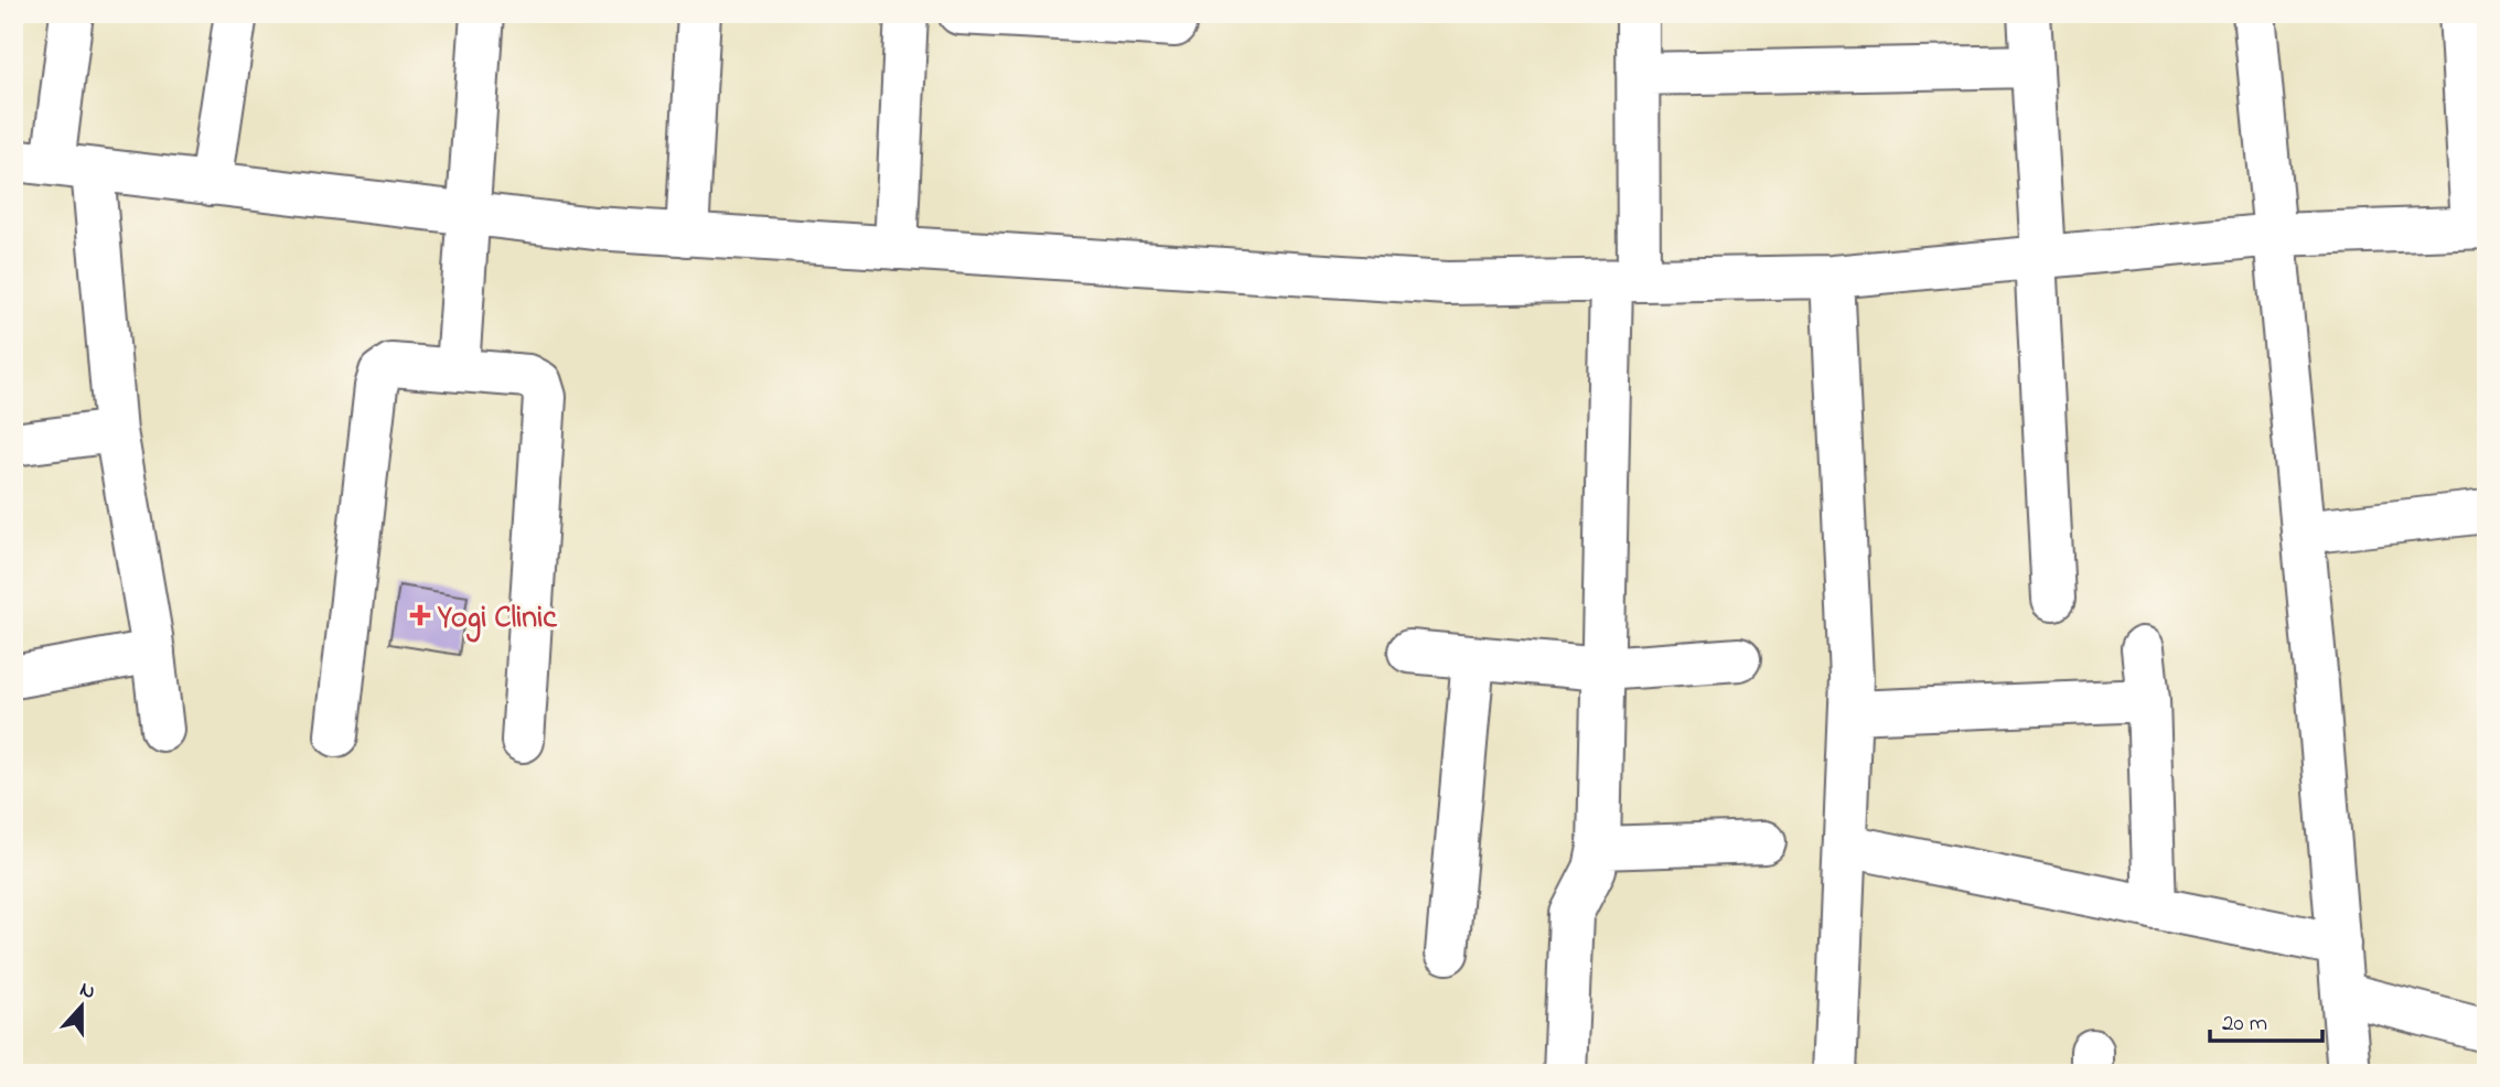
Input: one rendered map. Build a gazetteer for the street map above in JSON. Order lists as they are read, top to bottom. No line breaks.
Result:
{"places":{"health":["Yogi Clinic"]},"scale_bar":"20 m","north":"top"}
